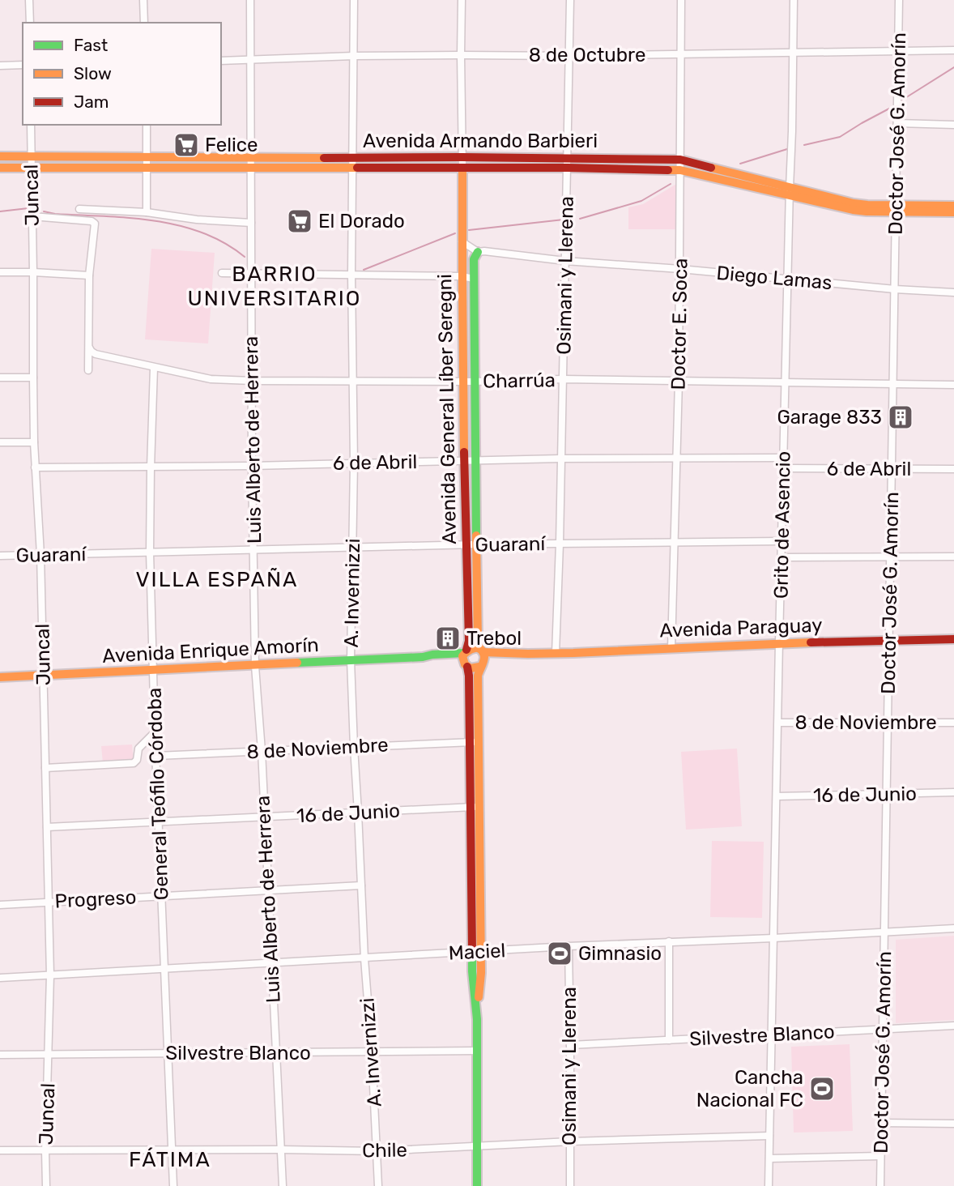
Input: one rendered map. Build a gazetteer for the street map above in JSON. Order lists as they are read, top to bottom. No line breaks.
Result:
{"streets":{"street":["8 de Octubre","Doctor José G. Amorín","Avenida Armando Barbieri","Juncal","Osimani y Llerena","Diego Lamas","Doctor E. Soca","Charrúa","Avenida General Líber Seregni","Luis Alberto de Herrera","6 de Abril","Grito de Asencio","Guaraní","A. Invernizzi","Avenida Paraguay","Avenida Enrique Amorín","8 de Noviembre","General Teófilo Córdoba","16 de Junio","Progreso","Maciel","Silvestre Blanco","Chile"]},"crossings":[["8 de Octubre","Doctor José G. Amorín"],["8 de Octubre","Osimani y Llerena"],["8 de Octubre","Doctor E. Soca"],["8 de Octubre","Luis Alberto de Herrera"],["8 de Octubre","Grito de Asencio"],["8 de Octubre","A. Invernizzi"],["Doctor José G. Amorín","Avenida Armando Barbieri"],["Doctor José G. Amorín","Diego Lamas"],["Doctor José G. Amorín","Charrúa"],["Doctor José G. Amorín","6 de Abril"],["Doctor José G. Amorín","Avenida Paraguay"],["Doctor José G. Amorín","8 de Noviembre"],["Doctor José G. Amorín","16 de Junio"],["Doctor José G. Amorín","Maciel"],["Doctor José G. Amorín","Silvestre Blanco"],["Avenida Armando Barbieri","Juncal"],["Avenida Armando Barbieri","Osimani y Llerena"],["Avenida Armando Barbieri","Doctor E. Soca"],["Avenida Armando Barbieri","Avenida General Líber Seregni"],["Avenida Armando Barbieri","Luis Alberto de Herrera"],["Avenida Armando Barbieri","Grito de Asencio"],["Avenida Armando Barbieri","A. Invernizzi"],["Juncal","6 de Abril"],["Juncal","Guaraní"],["Juncal","Avenida Enrique Amorín"],["Juncal","16 de Junio"],["Juncal","Progreso"],["Juncal","Maciel"],["Juncal","Silvestre Blanco"],["Juncal","Chile"],["Osimani y Llerena","Diego Lamas"],["Osimani y Llerena","Charrúa"],["Osimani y Llerena","6 de Abril"],["Osimani y Llerena","Guaraní"],["Osimani y Llerena","Avenida Paraguay"],["Osimani y Llerena","Maciel"],["Osimani y Llerena","Silvestre Blanco"],["Osimani y Llerena","Chile"],["Diego Lamas","Doctor E. Soca"],["Diego Lamas","Avenida General Líber Seregni"],["Diego Lamas","Grito de Asencio"],["Doctor E. Soca","Charrúa"],["Doctor E. Soca","6 de Abril"],["Doctor E. Soca","Guaraní"],["Doctor E. Soca","Avenida Paraguay"],["Charrúa","Avenida General Líber Seregni"],["Charrúa","Luis Alberto de Herrera"],["Charrúa","Grito de Asencio"],["Charrúa","A. Invernizzi"],["Charrúa","General Teófilo Córdoba"],["Avenida General Líber Seregni","6 de Abril"],["Avenida General Líber Seregni","Guaraní"],["Avenida General Líber Seregni","Avenida Paraguay"],["Avenida General Líber Seregni","Avenida Enrique Amorín"],["Luis Alberto de Herrera","6 de Abril"],["Luis Alberto de Herrera","Guaraní"],["Luis Alberto de Herrera","Avenida Enrique Amorín"],["Luis Alberto de Herrera","8 de Noviembre"],["Luis Alberto de Herrera","16 de Junio"],["Luis Alberto de Herrera","Progreso"],["Luis Alberto de Herrera","Maciel"],["Luis Alberto de Herrera","Silvestre Blanco"],["Luis Alberto de Herrera","Chile"],["6 de Abril","Grito de Asencio"],["6 de Abril","A. Invernizzi"],["6 de Abril","General Teófilo Córdoba"],["Grito de Asencio","Guaraní"],["Grito de Asencio","Avenida Paraguay"],["Grito de Asencio","8 de Noviembre"],["Grito de Asencio","16 de Junio"],["Grito de Asencio","Maciel"],["Grito de Asencio","Silvestre Blanco"],["Grito de Asencio","Chile"],["Guaraní","A. Invernizzi"],["Guaraní","General Teófilo Córdoba"],["A. Invernizzi","Avenida Enrique Amorín"],["A. Invernizzi","8 de Noviembre"],["A. Invernizzi","16 de Junio"],["A. Invernizzi","Progreso"],["A. Invernizzi","Maciel"],["A. Invernizzi","Silvestre Blanco"],["A. Invernizzi","Chile"],["Avenida Paraguay","Avenida Enrique Amorín"],["Avenida Enrique Amorín","General Teófilo Córdoba"],["8 de Noviembre","General Teófilo Córdoba"],["General Teófilo Córdoba","16 de Junio"],["General Teófilo Córdoba","Progreso"],["General Teófilo Córdoba","Maciel"],["General Teófilo Córdoba","Silvestre Blanco"],["General Teófilo Córdoba","Chile"]],"districts":["BARRIO UNIVERSITARIO","VILLA ESPAÑA","FÁTIMA"],"places":{"supermarket":["Felice","El Dorado"],"building":["Garage 833","Trebol"],"sports":["Gimnasio","Cancha Nacional FC"]},"legend":["Fast","Slow","Jam"]}
